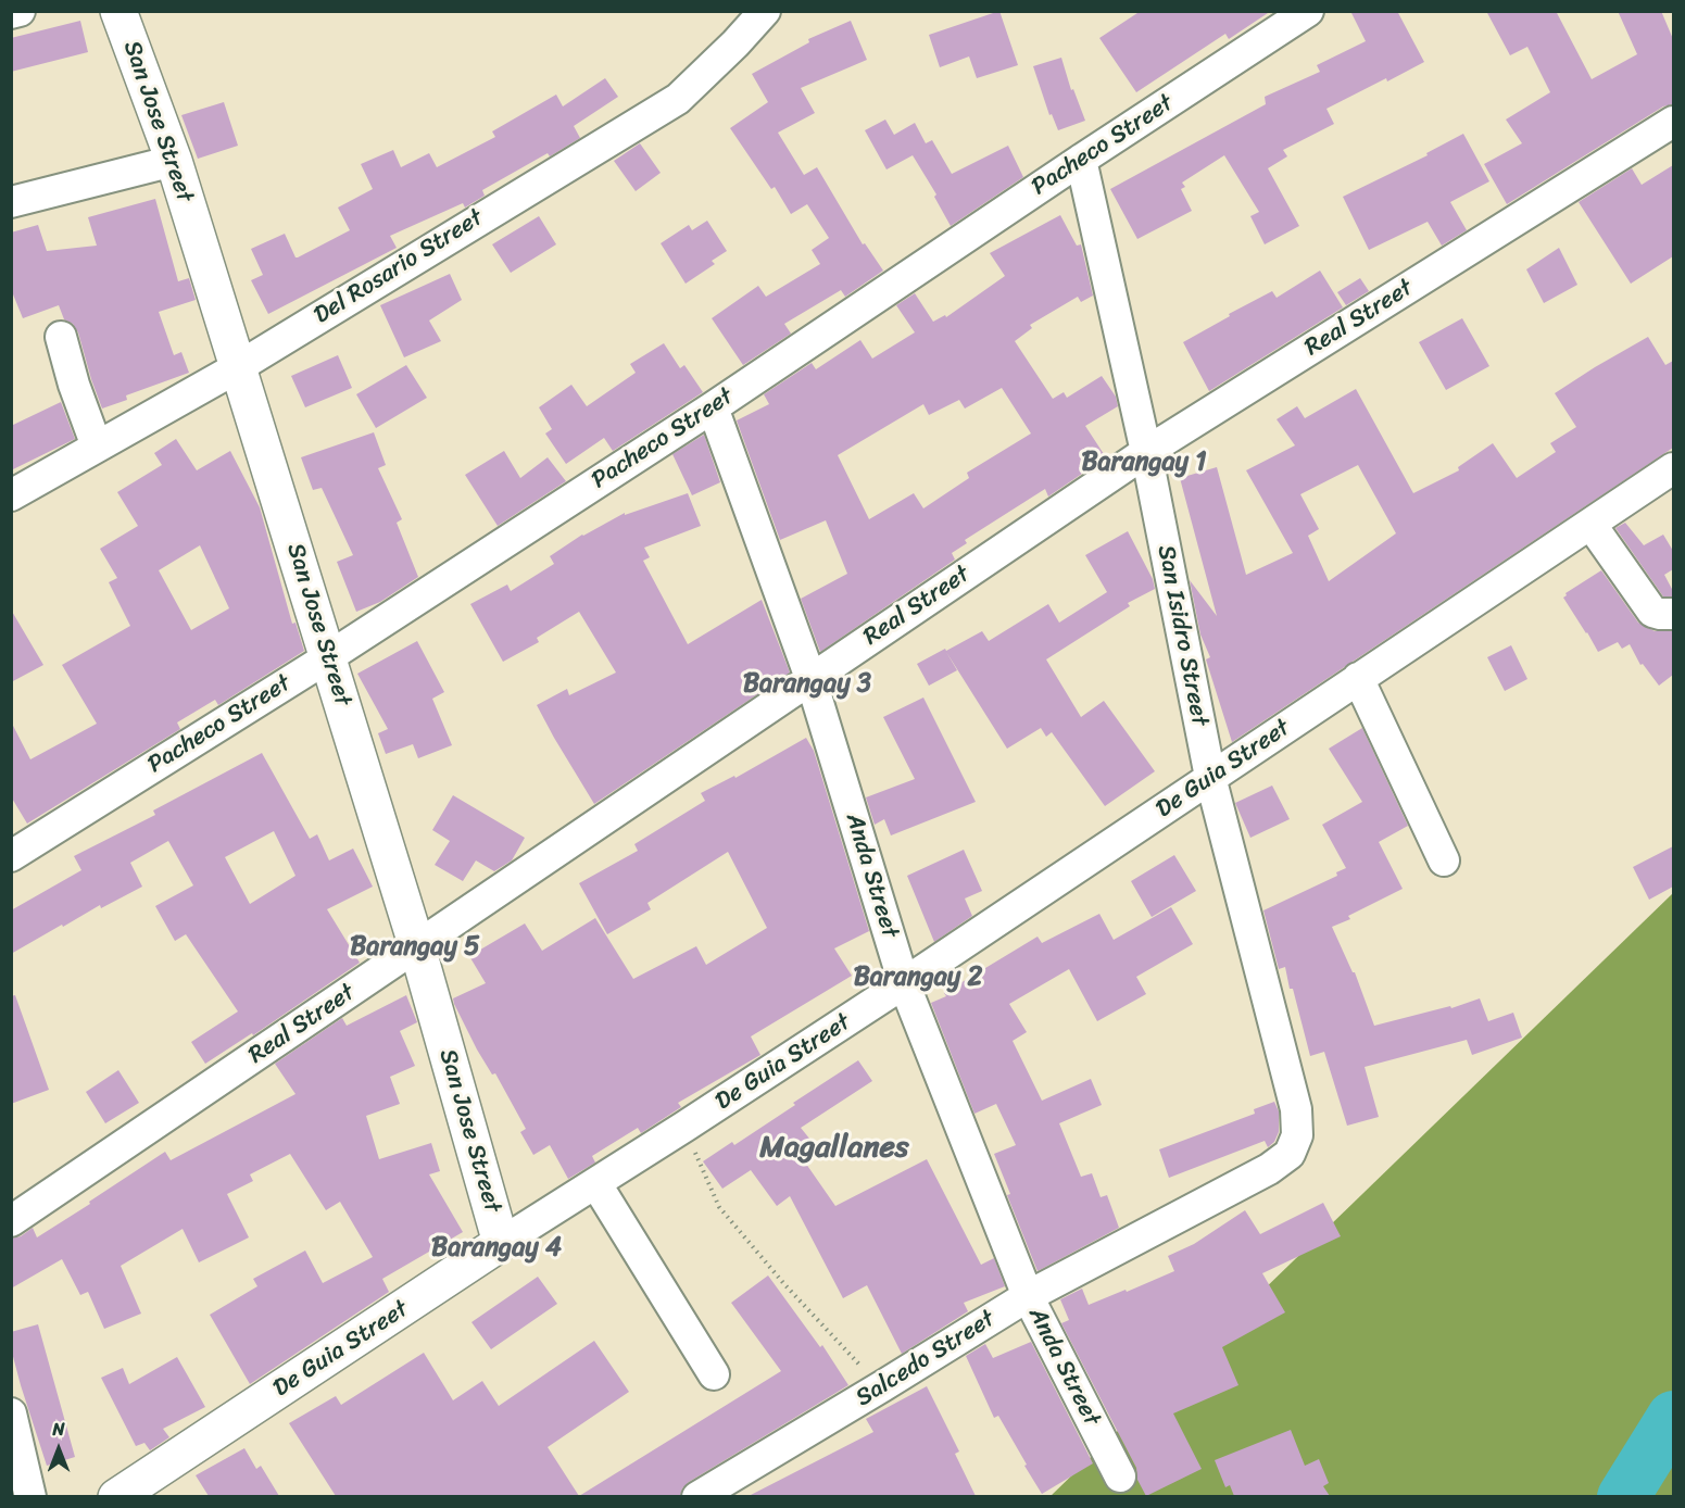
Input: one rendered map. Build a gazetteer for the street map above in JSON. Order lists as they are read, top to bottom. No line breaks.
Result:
{"streets":{"main road":["San Jose Street","De Guia Street"],"street":["Pacheco Street","Del Rosario Street","Real Street","San Isidro Street","Anda Street","Salcedo Street"]},"crossings":[["San Jose Street","Pacheco Street"],["San Jose Street","Del Rosario Street"],["San Jose Street","Real Street"],["San Jose Street","De Guia Street"],["Pacheco Street","San Isidro Street"],["Pacheco Street","Anda Street"],["Real Street","San Isidro Street"],["Real Street","Anda Street"],["San Isidro Street","De Guia Street"],["San Isidro Street","Salcedo Street"],["De Guia Street","Anda Street"],["Anda Street","Salcedo Street"]],"districts":["Barangay 1","Barangay 3","Barangay 5","Barangay 2","Magallanes","Barangay 4"],"north":"top"}
